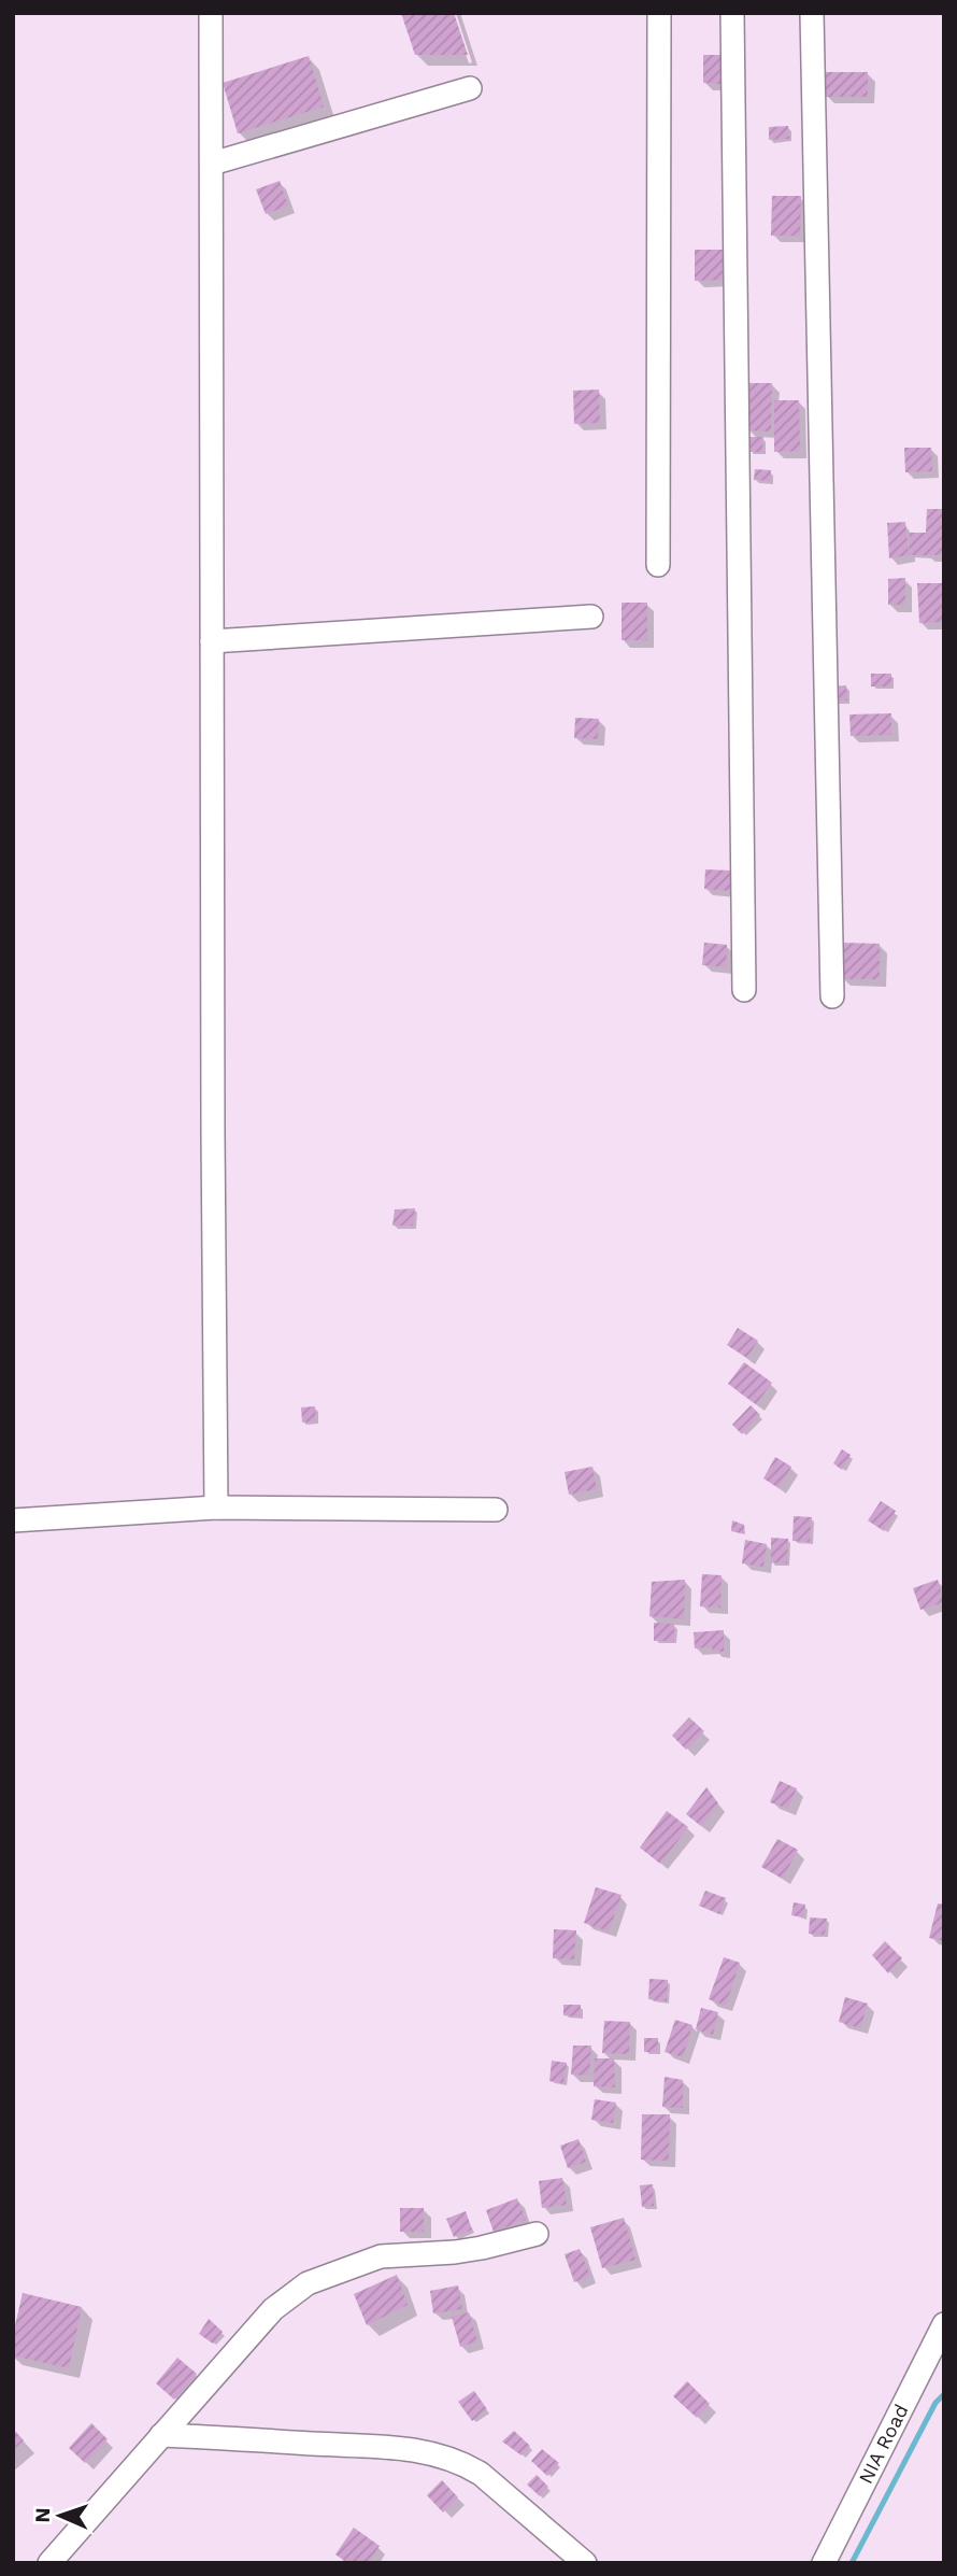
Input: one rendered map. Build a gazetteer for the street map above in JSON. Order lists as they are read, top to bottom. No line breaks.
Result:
{"streets":{"street":["NIA Road"]},"north":"left"}
